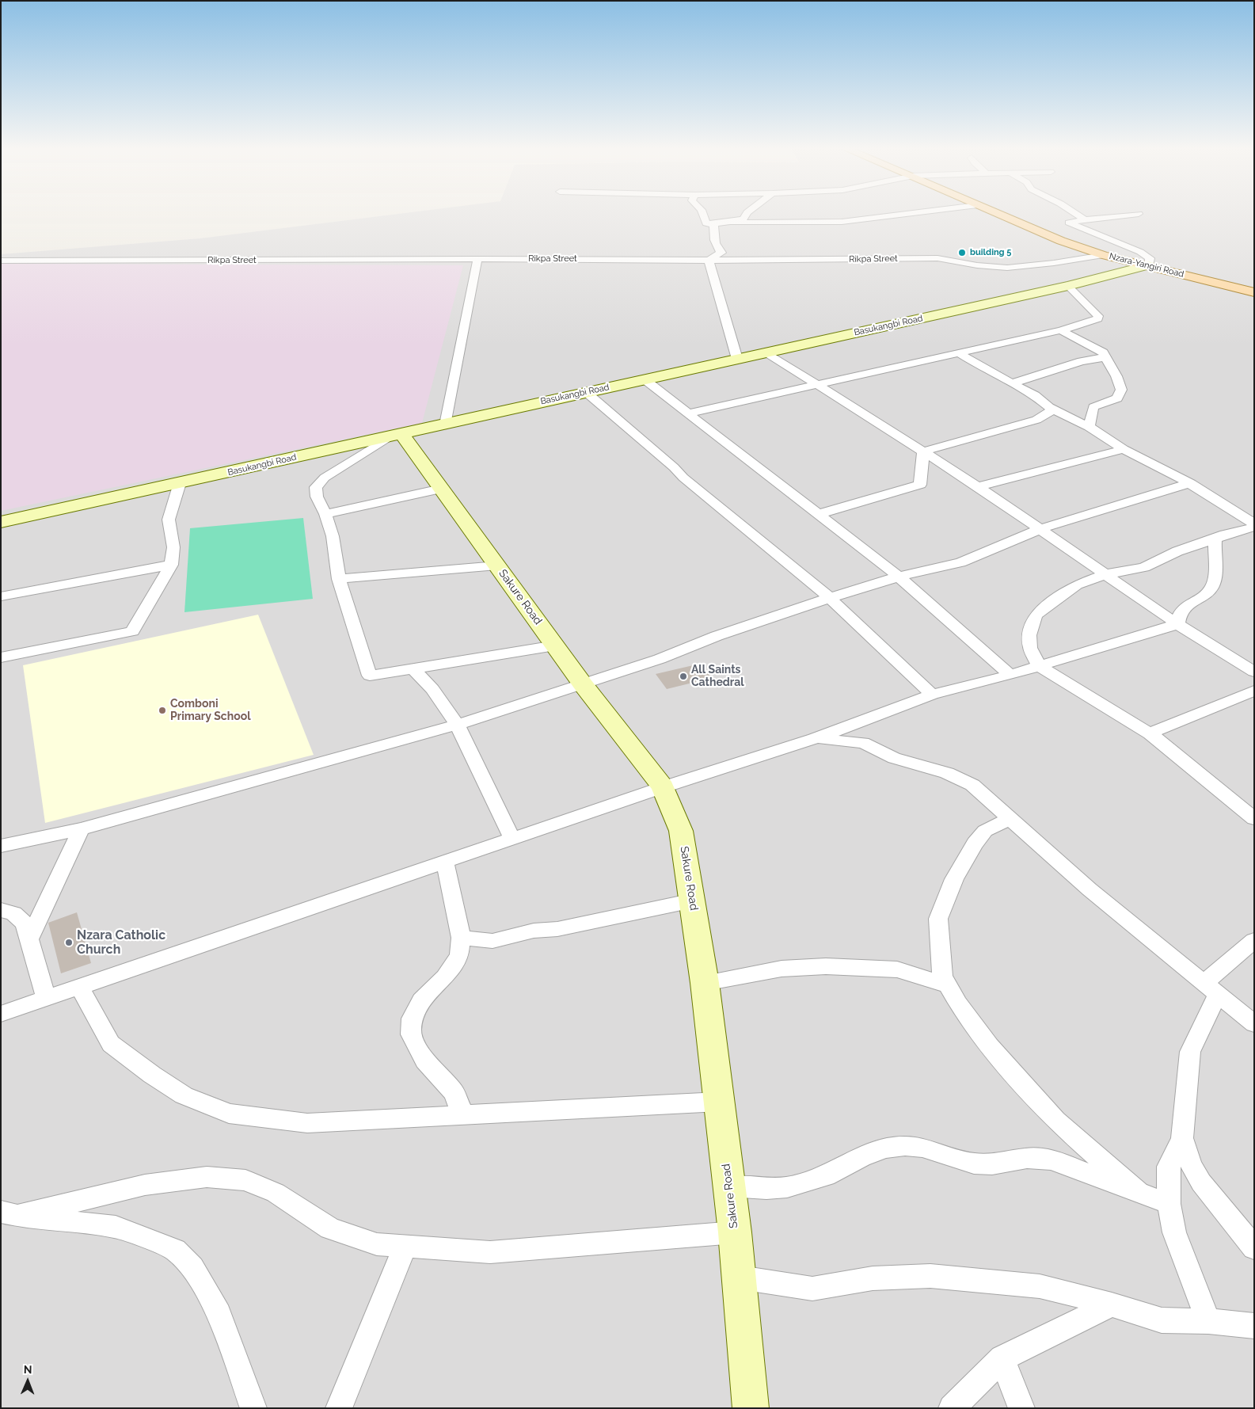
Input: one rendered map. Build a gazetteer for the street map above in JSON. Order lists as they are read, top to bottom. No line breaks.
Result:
{"streets":{"main road":["Nzara-Yangiri Road"],"street":["Rikpa Street","Basukangbi Road","Sakure Road"]},"crossings":[["Rikpa Street","Nzara-Yangiri Road"],["Nzara-Yangiri Road","Basukangbi Road"],["Basukangbi Road","Sakure Road"]],"places":["building 5","All Saints Cathedral","Comboni Primary School","Nzara Catholic Church"],"north":"top"}
